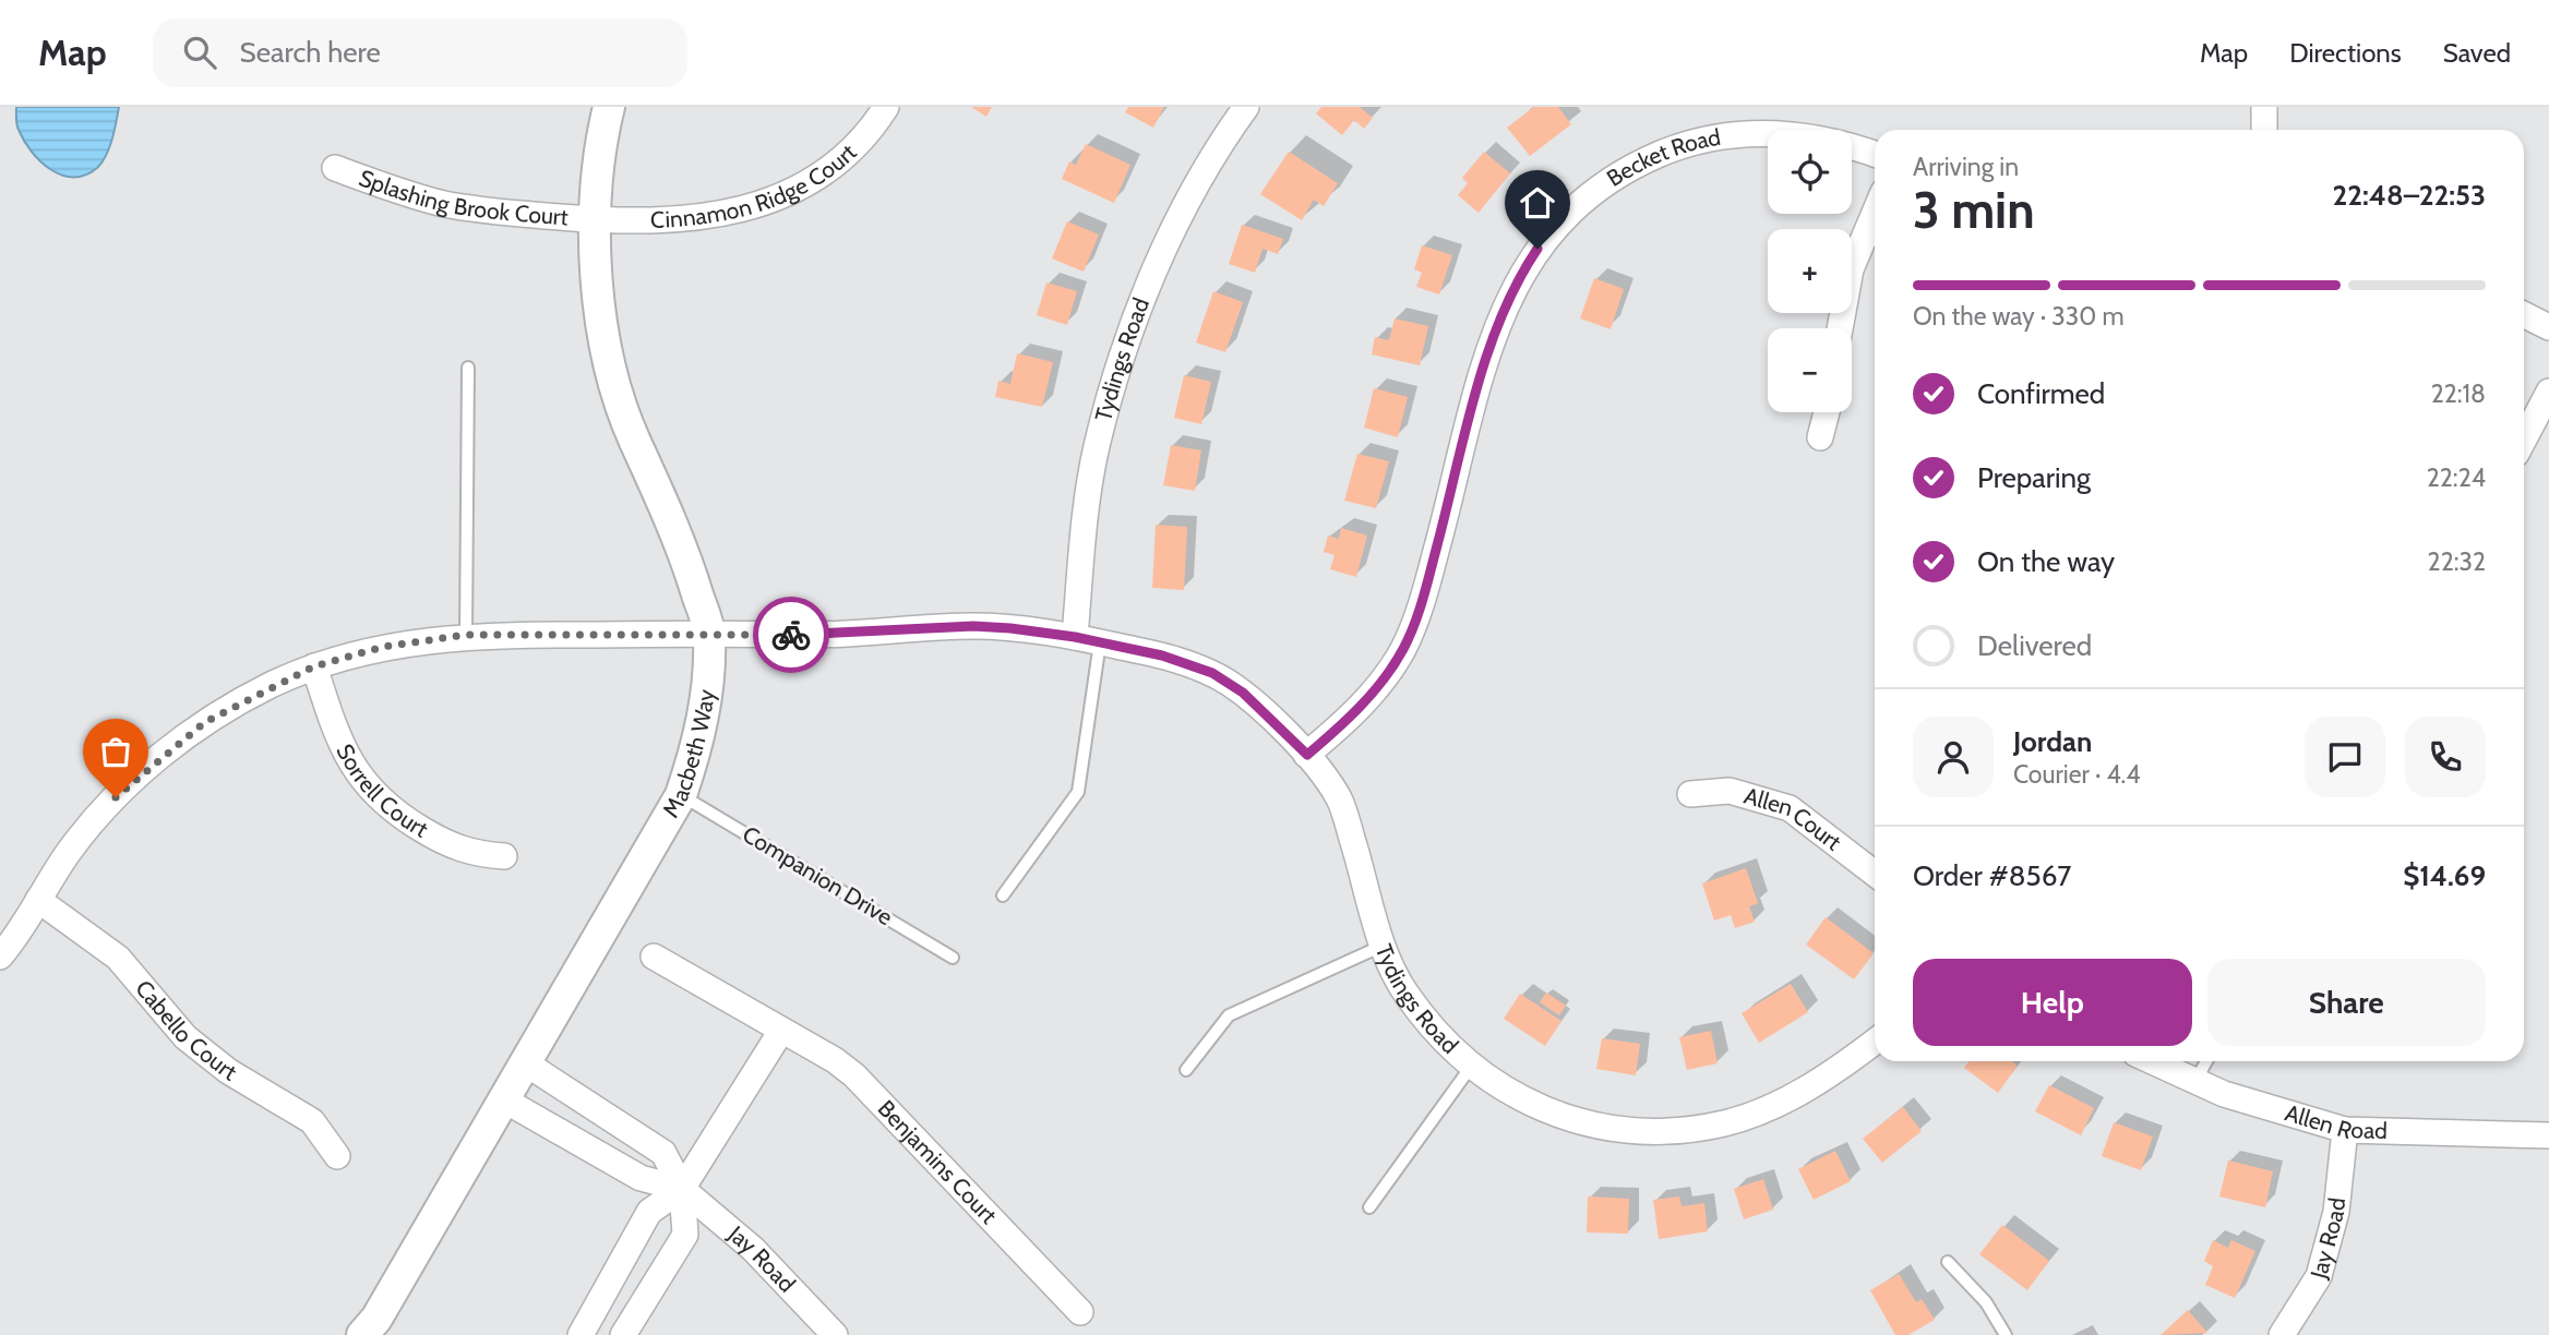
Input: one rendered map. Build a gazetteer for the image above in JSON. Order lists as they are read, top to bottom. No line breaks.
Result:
{"streets":{"street":["Becket Road","Cinnamon Ridge Court","Splashing Brook Court","Tydings Road","Macbeth Way","Sorrell Court","Allen Court","Cabello Court","Allen Road","Benjamins Court","Jay Road"],"lane":["Companion Drive"]},"crossings":[["Becket Road","Tydings Road"],["Cinnamon Ridge Court","Splashing Brook Court"],["Cinnamon Ridge Court","Macbeth Way"],["Splashing Brook Court","Macbeth Way"],["Tydings Road","Macbeth Way"],["Tydings Road","Sorrell Court"],["Tydings Road","Cabello Court"],["Macbeth Way","Companion Drive"],["Macbeth Way","Jay Road"],["Allen Road","Jay Road"]],"page":{"header":"Map","search":"Search here","nav":["Map","Directions","Saved"],"map_buttons":["+","−"],"heading":["3 min","Arriving in","22:48–22:53"],"panel":["Jordan","Courier · 4.4","Order #8567","$14.69"],"bar":"On the way · 330 m","list":[["Confirmed","22:18"],["Preparing","22:24"],["On the way","22:32"],"Delivered"],"buttons":["Help","Share"]}}
